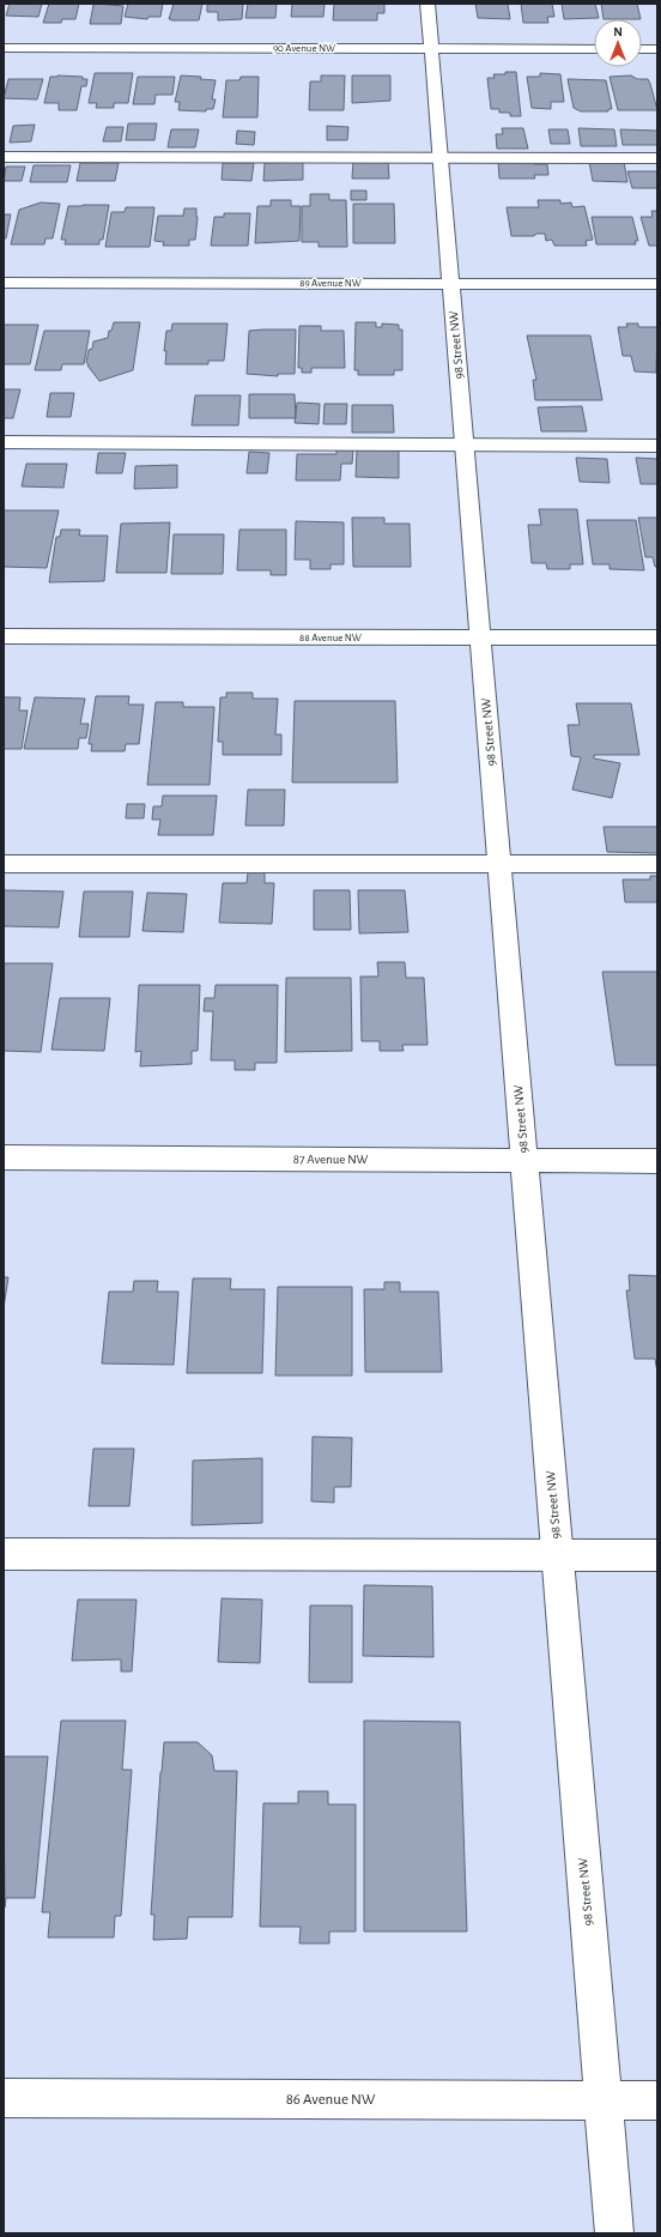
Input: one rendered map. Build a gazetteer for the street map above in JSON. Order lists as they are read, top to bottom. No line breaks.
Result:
{"streets":{"street":["90 Avenue NW","89 Avenue NW","98 Street NW","88 Avenue NW","87 Avenue NW","86 Avenue NW"]},"crossings":[["90 Avenue NW","98 Street NW"],["89 Avenue NW","98 Street NW"],["98 Street NW","88 Avenue NW"],["98 Street NW","87 Avenue NW"],["98 Street NW","86 Avenue NW"]],"north":"top"}
